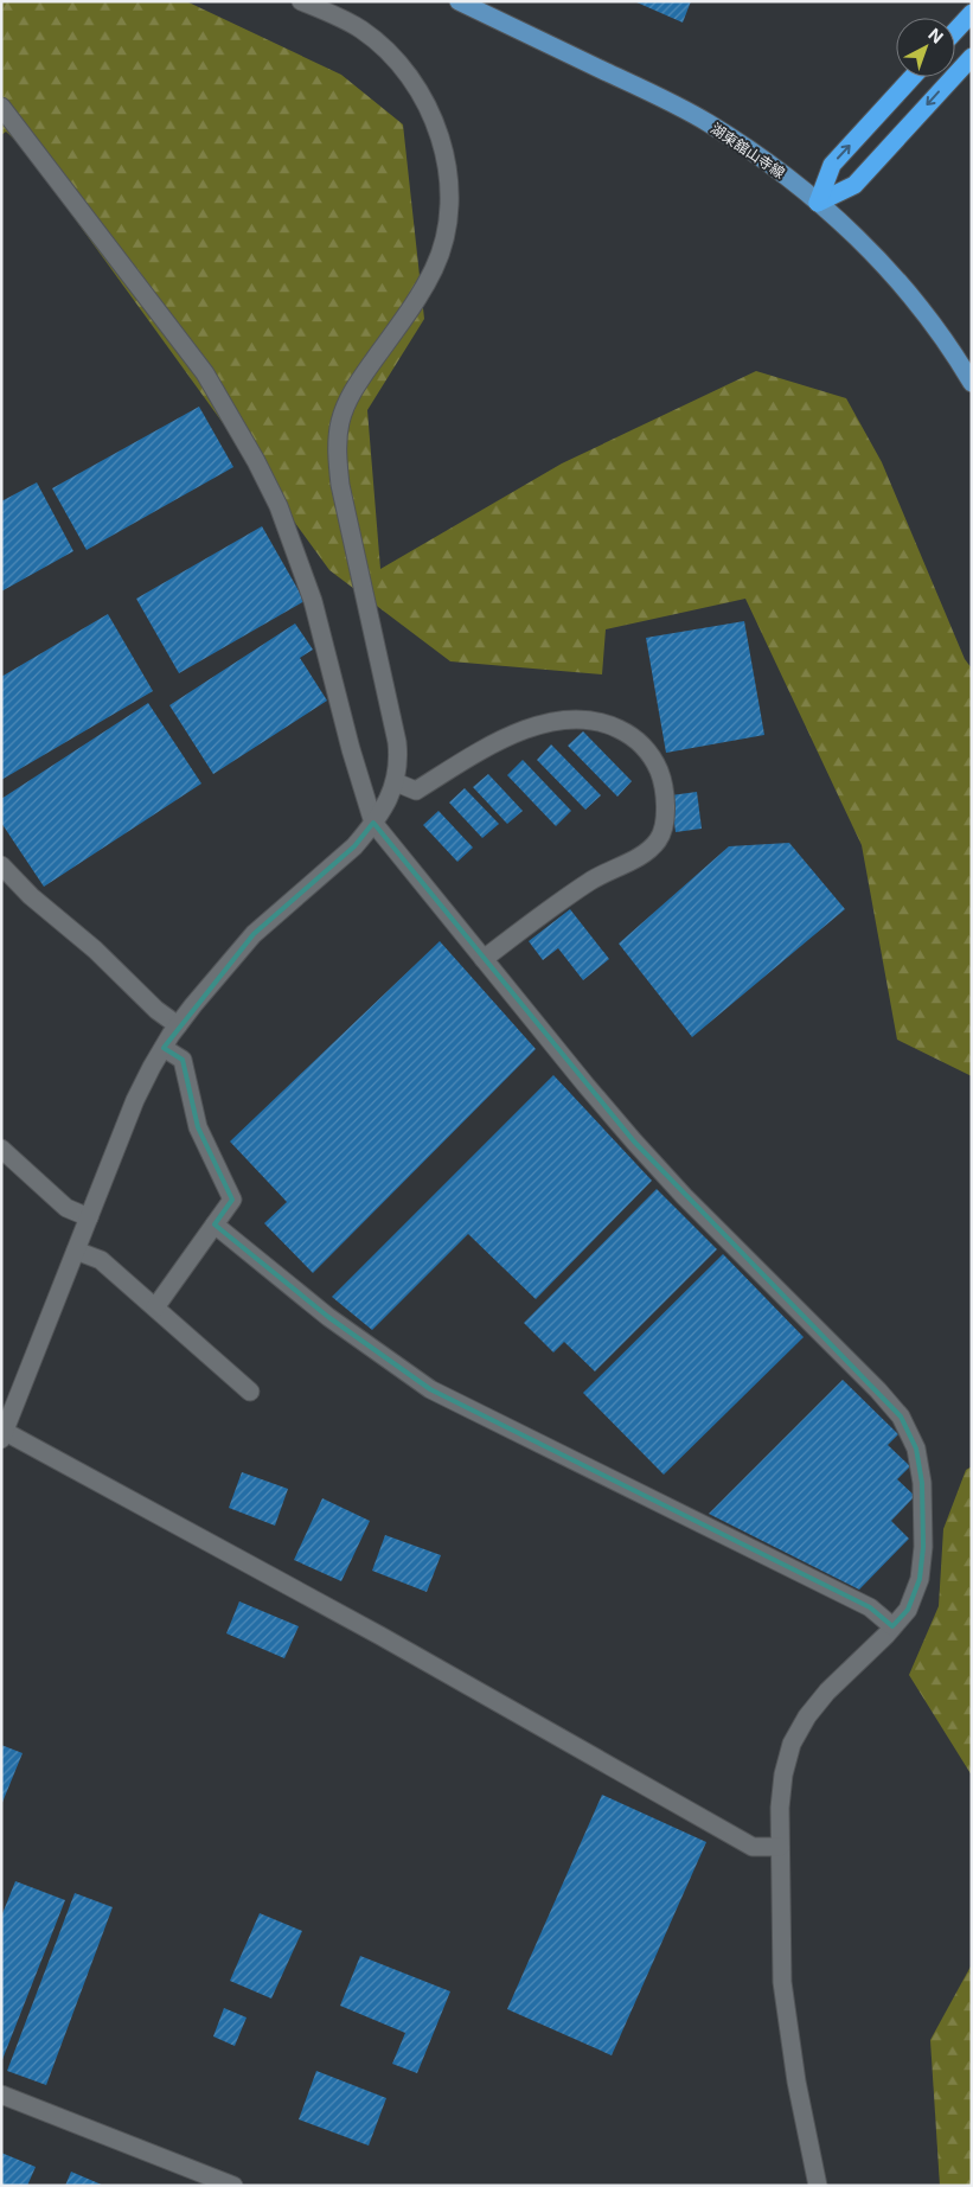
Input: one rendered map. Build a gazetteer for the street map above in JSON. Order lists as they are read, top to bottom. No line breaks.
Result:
{"streets":{"main road":["湖東舘山寺線"]},"north":"top right"}
